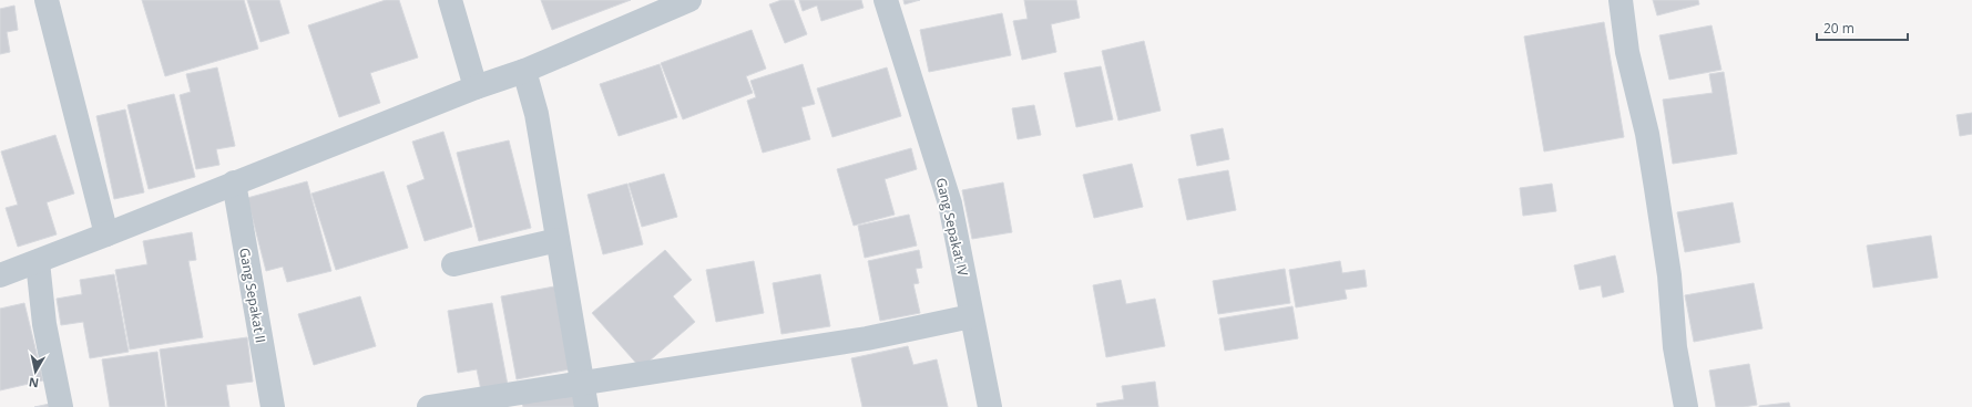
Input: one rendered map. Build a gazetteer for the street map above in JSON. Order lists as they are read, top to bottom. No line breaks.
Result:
{"streets":{"street":["Gang Sepakat IV","Gang Sepakat II"]},"scale_bar":"20 m","north":"bottom"}
